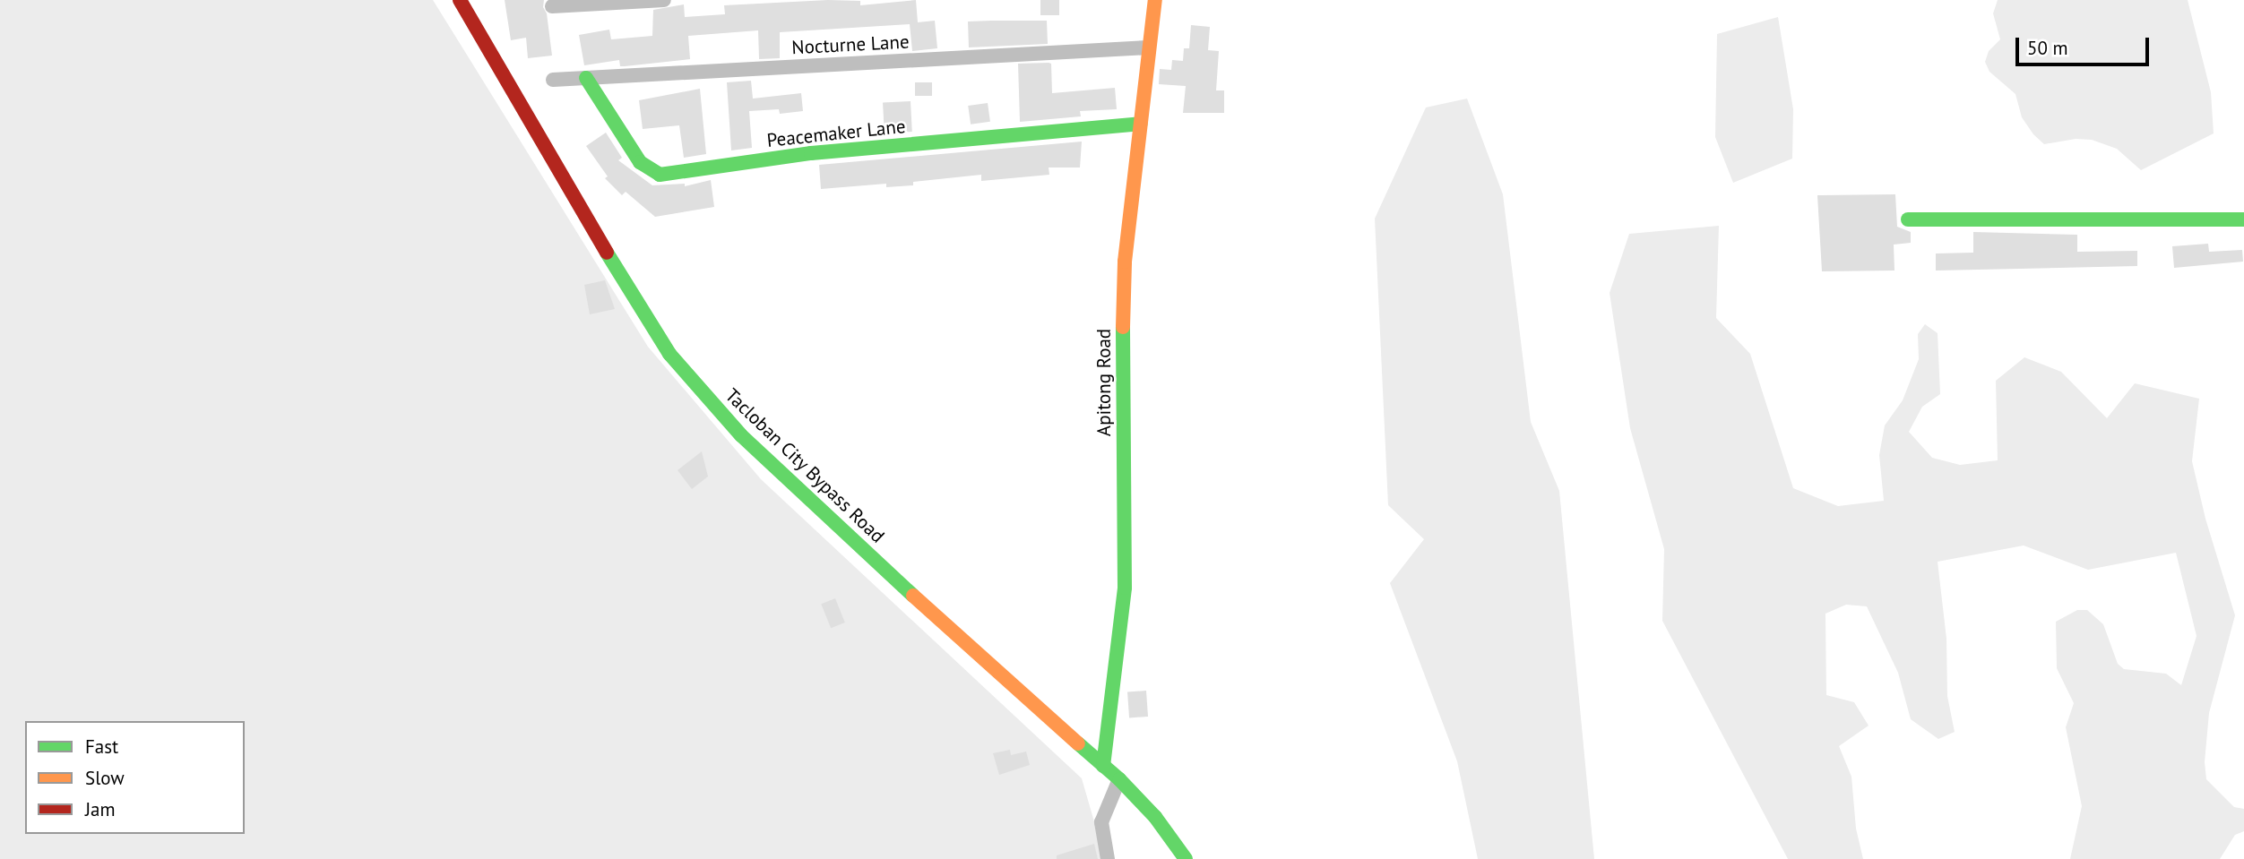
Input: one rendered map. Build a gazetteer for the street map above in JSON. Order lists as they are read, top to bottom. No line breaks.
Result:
{"streets":{"main road":["Peacemaker Lane","Apitong Road","Tacloban City Bypass Road"],"street":["Nocturne Lane"]},"crossings":[["Nocturne Lane","Peacemaker Lane"],["Nocturne Lane","Apitong Road"],["Peacemaker Lane","Apitong Road"],["Apitong Road","Tacloban City Bypass Road"]],"legend":["Fast","Slow","Jam"],"scale_bar":"50 m"}
